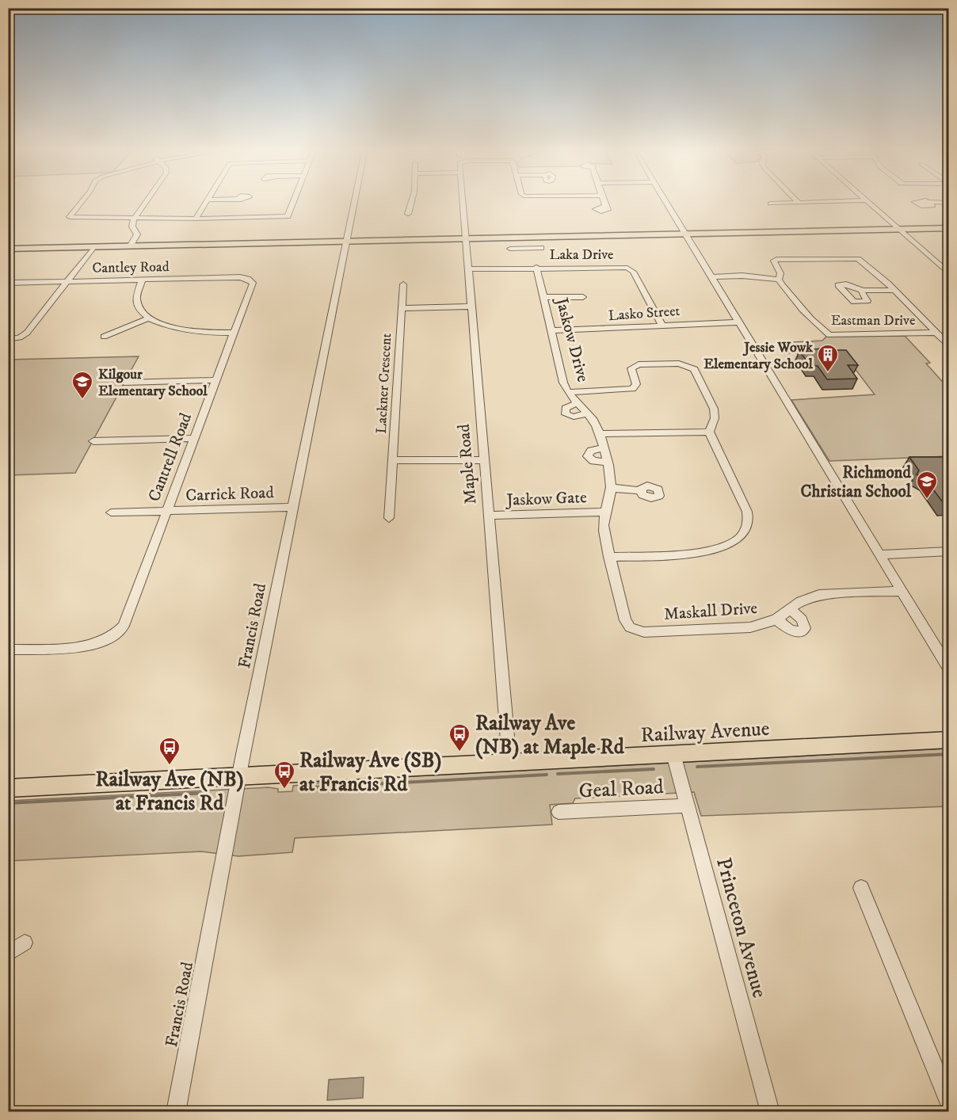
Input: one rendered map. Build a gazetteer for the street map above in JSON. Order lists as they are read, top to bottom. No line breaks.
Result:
{"streets":{"main road":["Railway Avenue"],"street":["Laka Drive","Cantley Road","Lasko Street","Eastman Drive","Jaskow Drive","Lackner Crescent","Cantrell Road","Maple Road","Carrick Road","Jaskow Gate","Maskall Drive","Francis Road","Geal Road","Princeton Avenue"]},"crossings":[["Laka Drive","Lasko Street"],["Laka Drive","Jaskow Drive"],["Laka Drive","Maple Road"],["Cantley Road","Cantrell Road"],["Lasko Street","Jaskow Drive"],["Jaskow Drive","Jaskow Gate"],["Jaskow Drive","Maskall Drive"],["Cantrell Road","Carrick Road"],["Maple Road","Jaskow Gate"],["Maple Road","Railway Avenue"],["Carrick Road","Francis Road"],["Francis Road","Railway Avenue"],["Railway Avenue","Princeton Avenue"],["Geal Road","Princeton Avenue"]],"places":{"building":["Jessie Wowk Elementary School"],"school or university":["Kilgour Elementary School","Richmond Christian School"],"bus stop":["Railway Ave (NB) at Maple Rd","Railway Ave (NB) at Francis Rd","Railway Ave (SB) at Francis Rd"]}}
